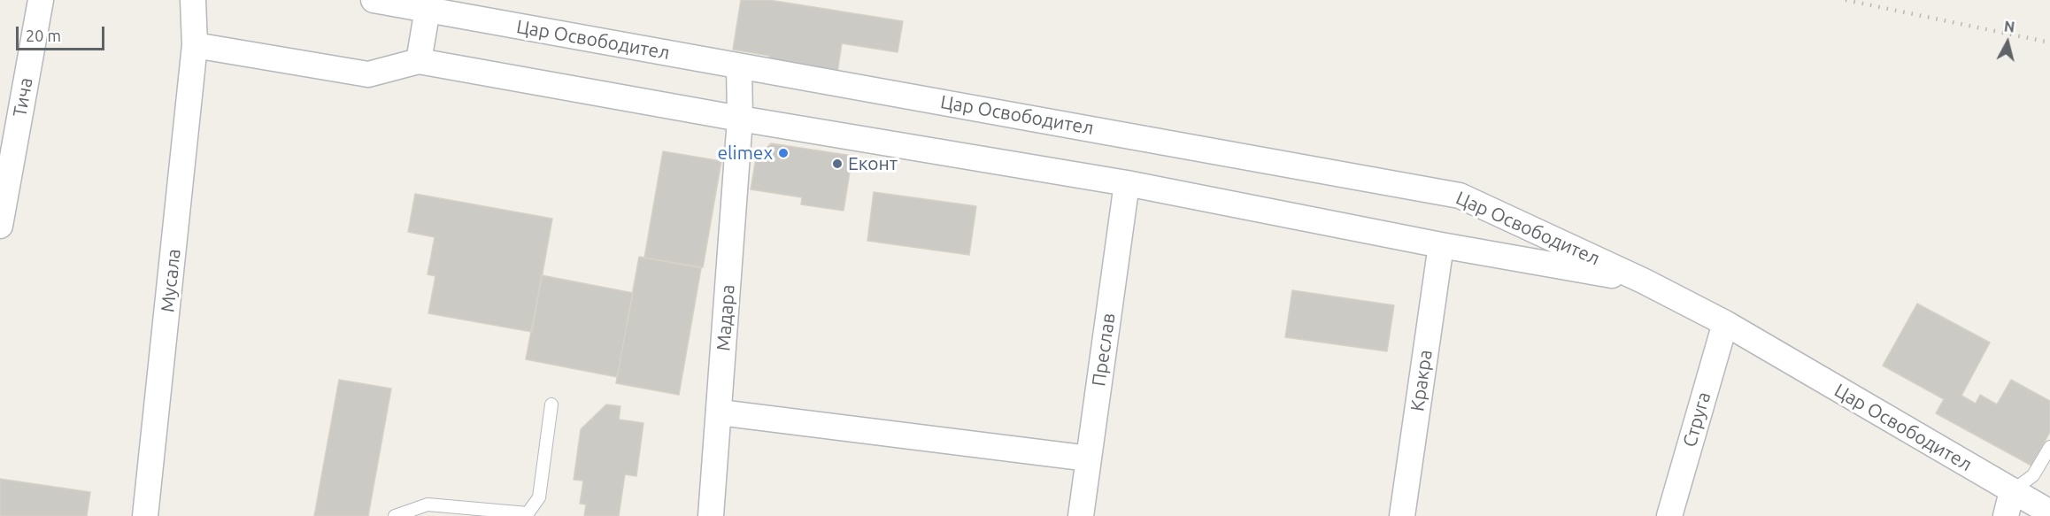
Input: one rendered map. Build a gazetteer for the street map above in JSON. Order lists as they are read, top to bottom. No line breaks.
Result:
{"streets":{"street":["Цар Освободител","Тича","Мусала","Мадара","Преслав","Кракра","Струга"]},"crossings":[["Цар Освободител","Мадара"],["Цар Освободител","Преслав"],["Цар Освободител","Кракра"],["Цар Освободител","Струга"]],"places":["elimex","Еконт"],"scale_bar":"20 m","north":"top"}
